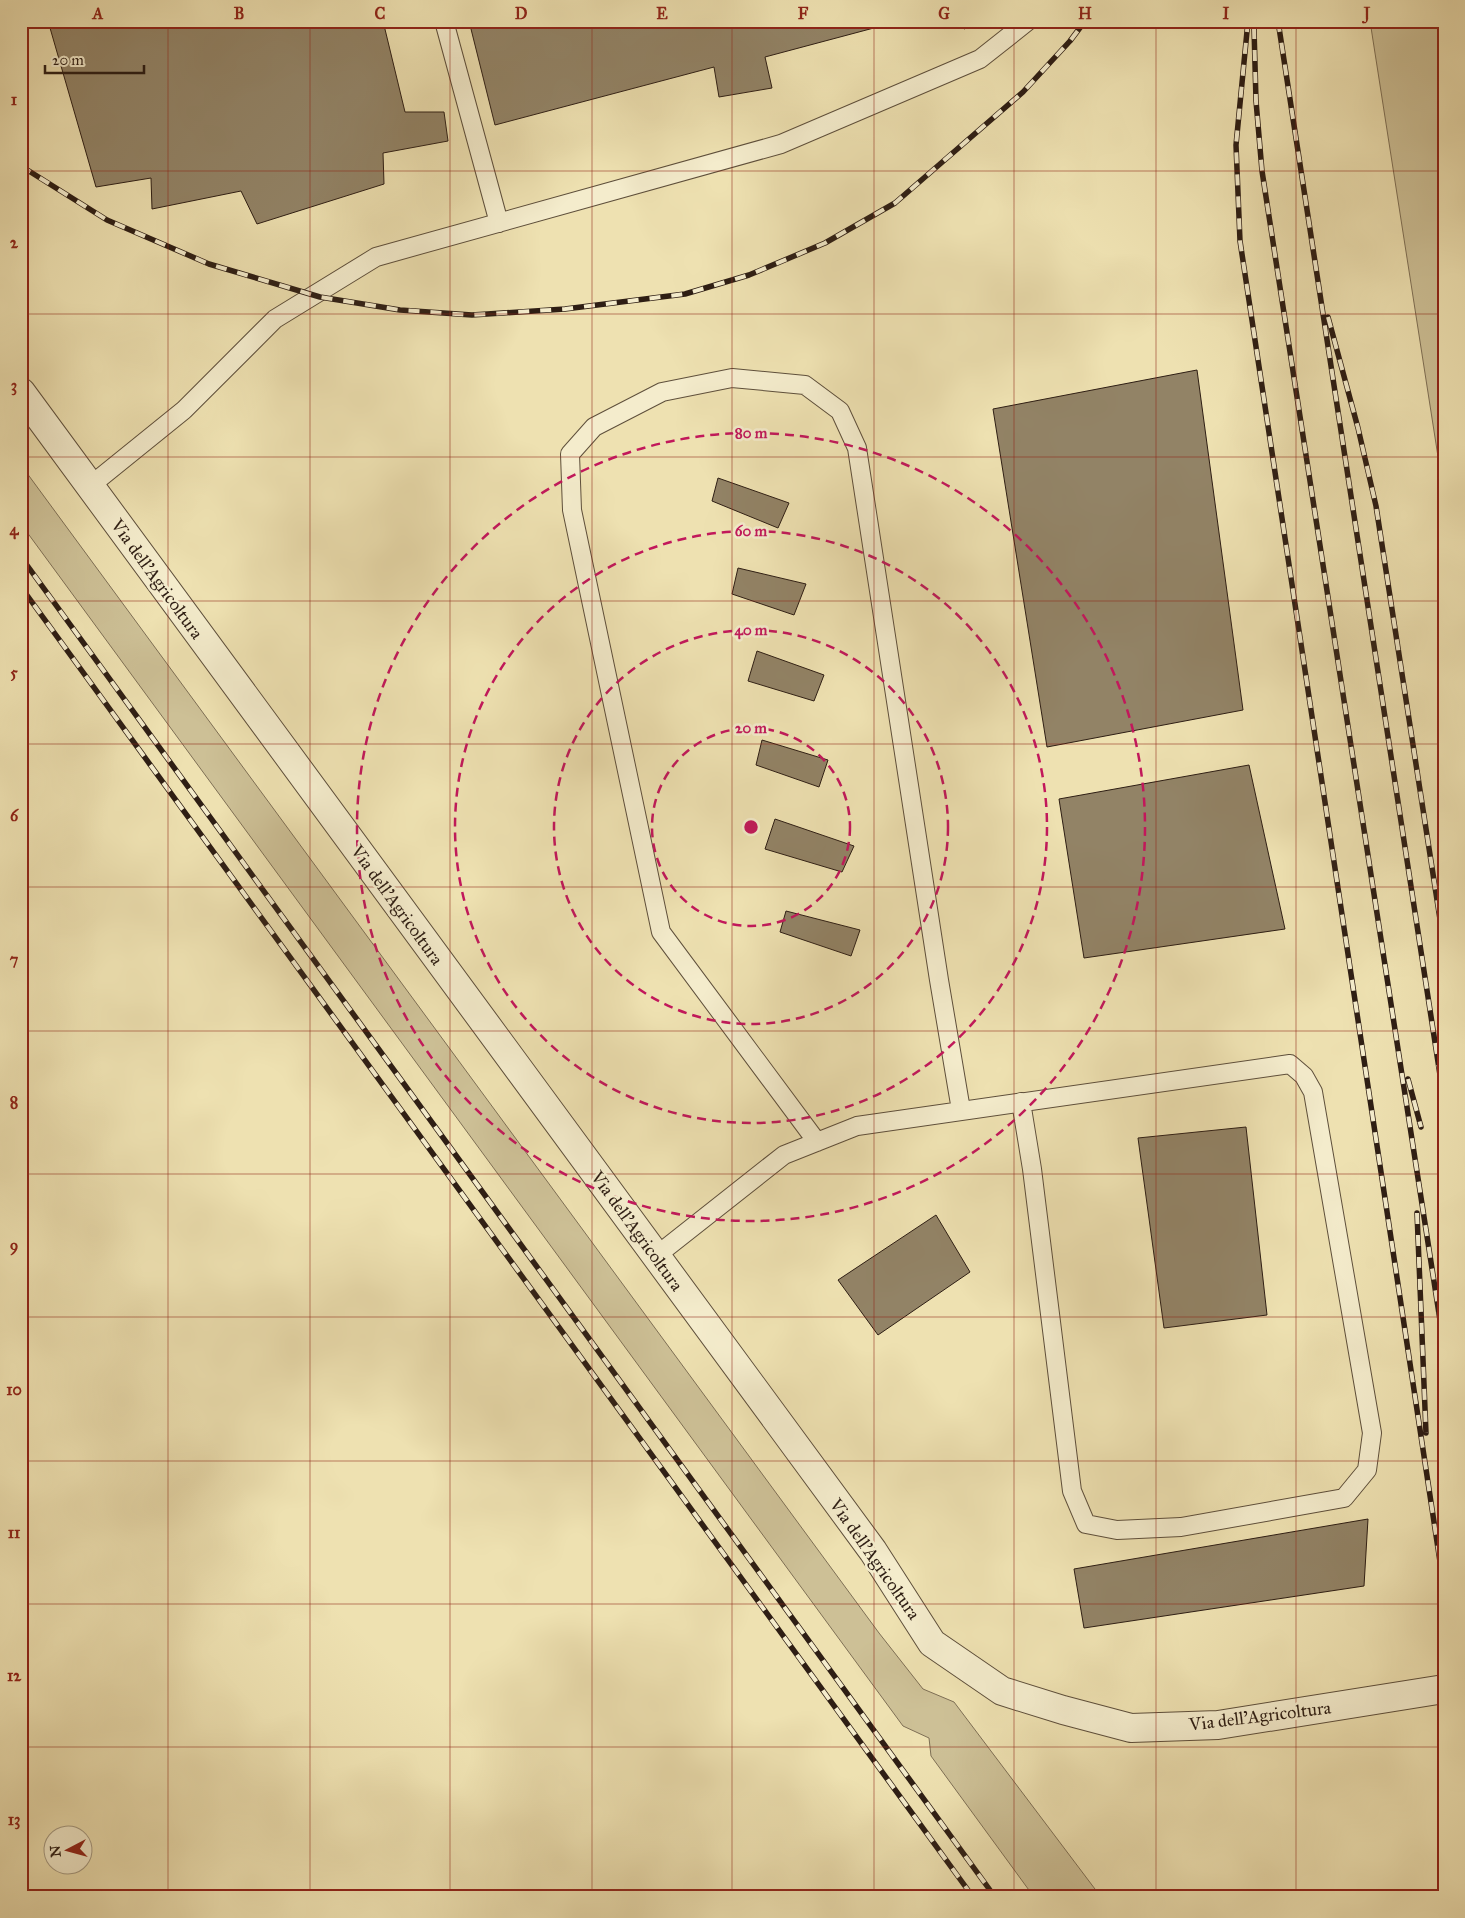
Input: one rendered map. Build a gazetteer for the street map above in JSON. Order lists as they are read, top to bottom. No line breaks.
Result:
{"streets":{"street":["Via dell'Agricoltura"]},"scale_bar":"20 m","north":"left","grid":{"columns":["A","B","C","D","E","F","G","H","I","J"],"rows":["1","2","3","4","5","6","7","8","9","10","11","12","13"]},"rings":["80 m","60 m","40 m","20 m"]}
